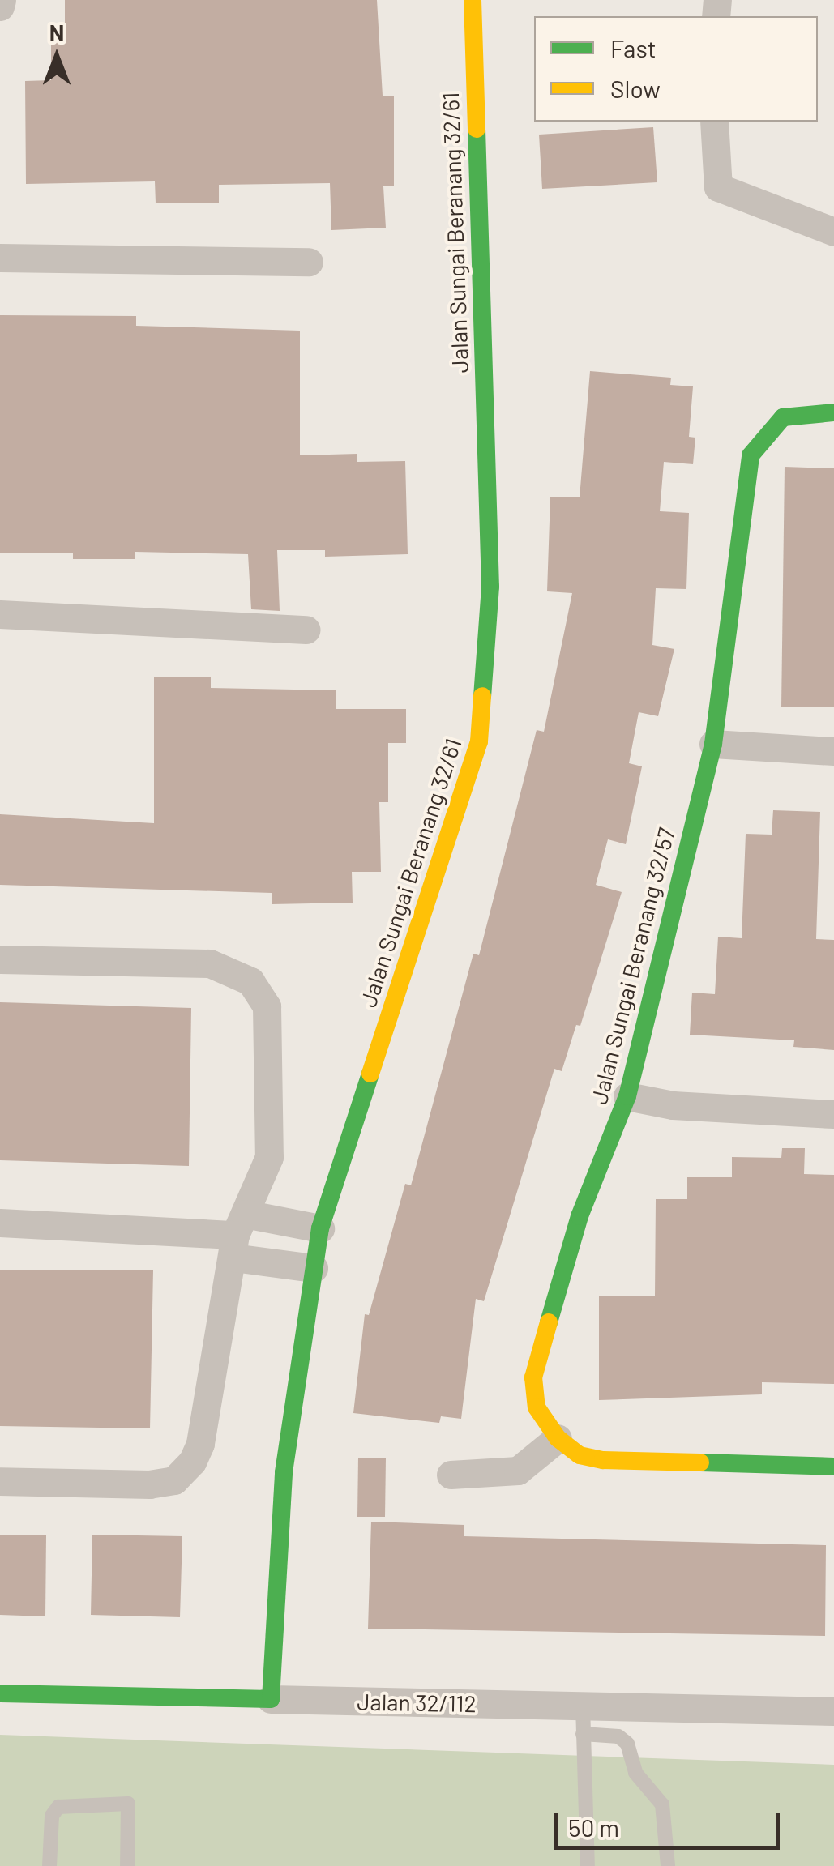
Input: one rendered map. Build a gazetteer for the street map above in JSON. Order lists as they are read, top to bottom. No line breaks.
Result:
{"streets":{"street":["Jalan Sungai Beranang 32/61","Jalan Sungai Beranang 32/57","Jalan 32/112"]},"crossings":[["Jalan Sungai Beranang 32/61","Jalan 32/112"]],"legend":["Fast","Slow"],"scale_bar":"50 m","north":"top"}
